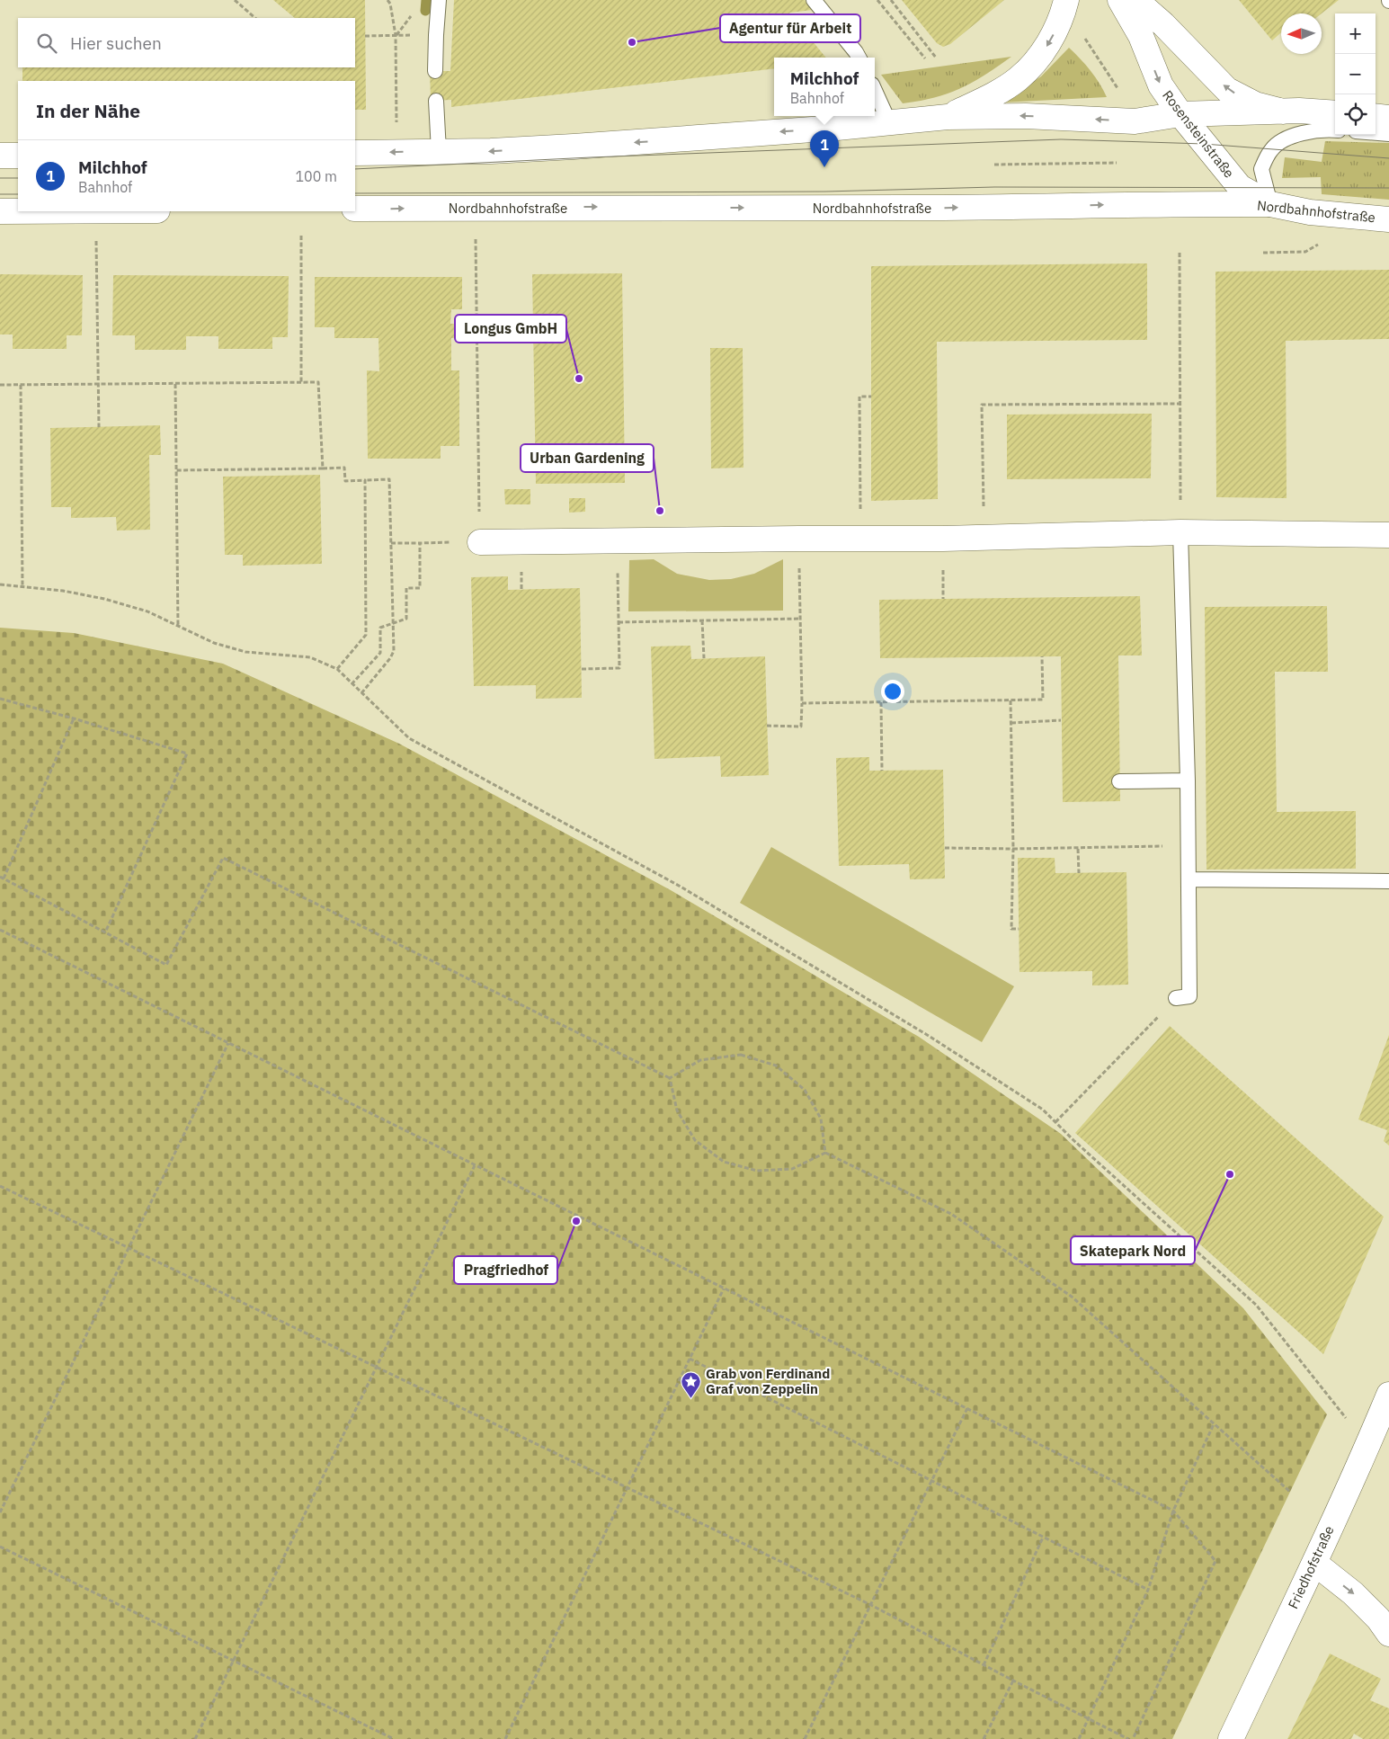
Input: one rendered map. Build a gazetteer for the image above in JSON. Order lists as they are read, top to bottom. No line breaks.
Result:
{"streets":{"street":["Rosensteinstraße","Nordbahnhofstraße","Friedhofstraße"]},"crossings":[["Rosensteinstraße","Nordbahnhofstraße"]],"one_way":["Rosensteinstraße"],"places":{"other":["Agentur für Arbeit","Longus GmbH","Urban Gardening","Skatepark Nord","Pragfriedhof"],"place":["Grab von Ferdinand Graf von Zeppelin"]},"north":"left","page":{"map_buttons":["+","−"],"search":"Hier suchen","popup":["Milchhof","Bahnhof"],"heading":"In der Nähe","pins":"1","list":[{"mark":"1","name":"Milchhof","note":"Bahnhof","value":"100 m"}]}}
